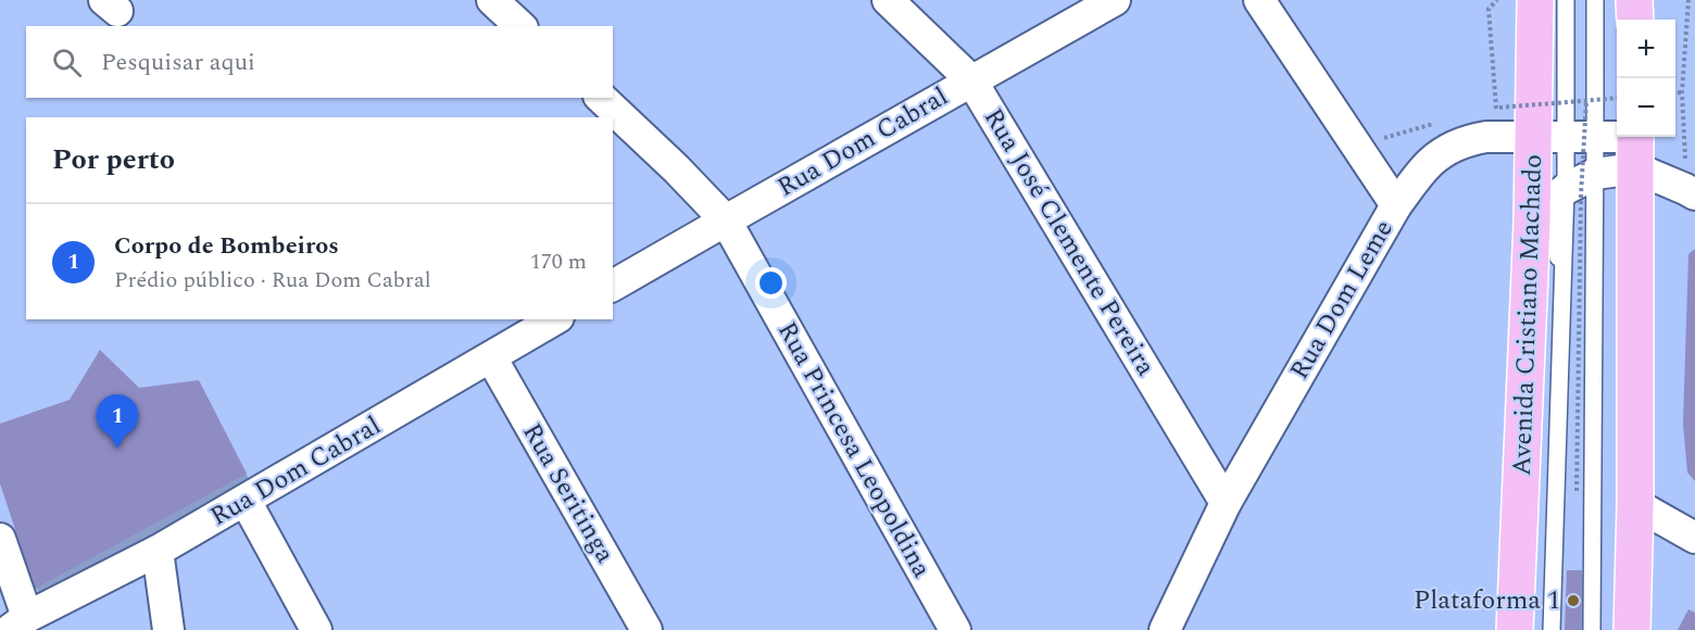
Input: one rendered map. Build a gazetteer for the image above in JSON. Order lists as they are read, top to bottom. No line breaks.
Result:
{"streets":{"highway":["Avenida Cristiano Machado"],"street":["Rua Dom Cabral","Rua José Clemente Pereira","Rua Dom Leme","Rua Princesa Leopoldina","Rua Seritinga"]},"crossings":[["Rua Dom Cabral","Rua José Clemente Pereira"],["Rua Dom Cabral","Rua Princesa Leopoldina"],["Rua Dom Cabral","Rua Seritinga"],["Rua José Clemente Pereira","Rua Dom Leme"],["Rua Dom Leme","Avenida Cristiano Machado"]],"places":["Plataforma 1"],"page":{"map_buttons":["+","−"],"search":"Pesquisar aqui","heading":"Por perto","list":[{"mark":"1","name":"Corpo de Bombeiros","note":"Prédio público · Rua Dom Cabral","value":"170 m"}],"pins":"1"}}
